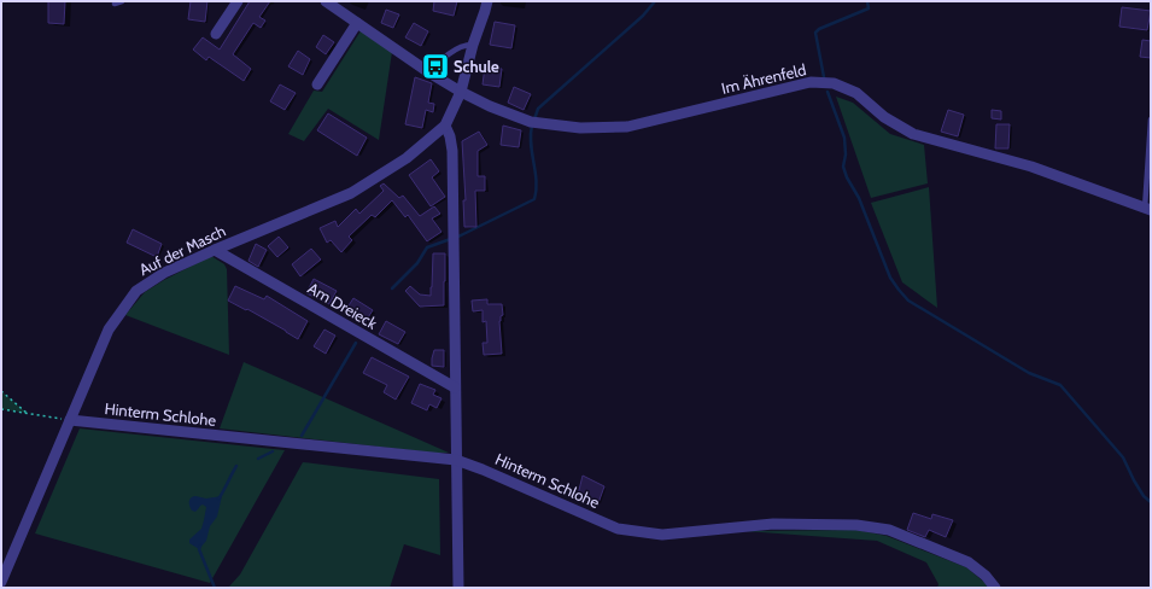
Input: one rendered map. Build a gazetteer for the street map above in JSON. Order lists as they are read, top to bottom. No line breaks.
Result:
{"streets":{"street":["Im Ährenfeld","Auf der Masch","Am Dreieck","Hinterm Schlohe"]},"crossings":[["Auf der Masch","Am Dreieck"],["Auf der Masch","Hinterm Schlohe"]],"places":{"bus stop":["Schule"]}}
